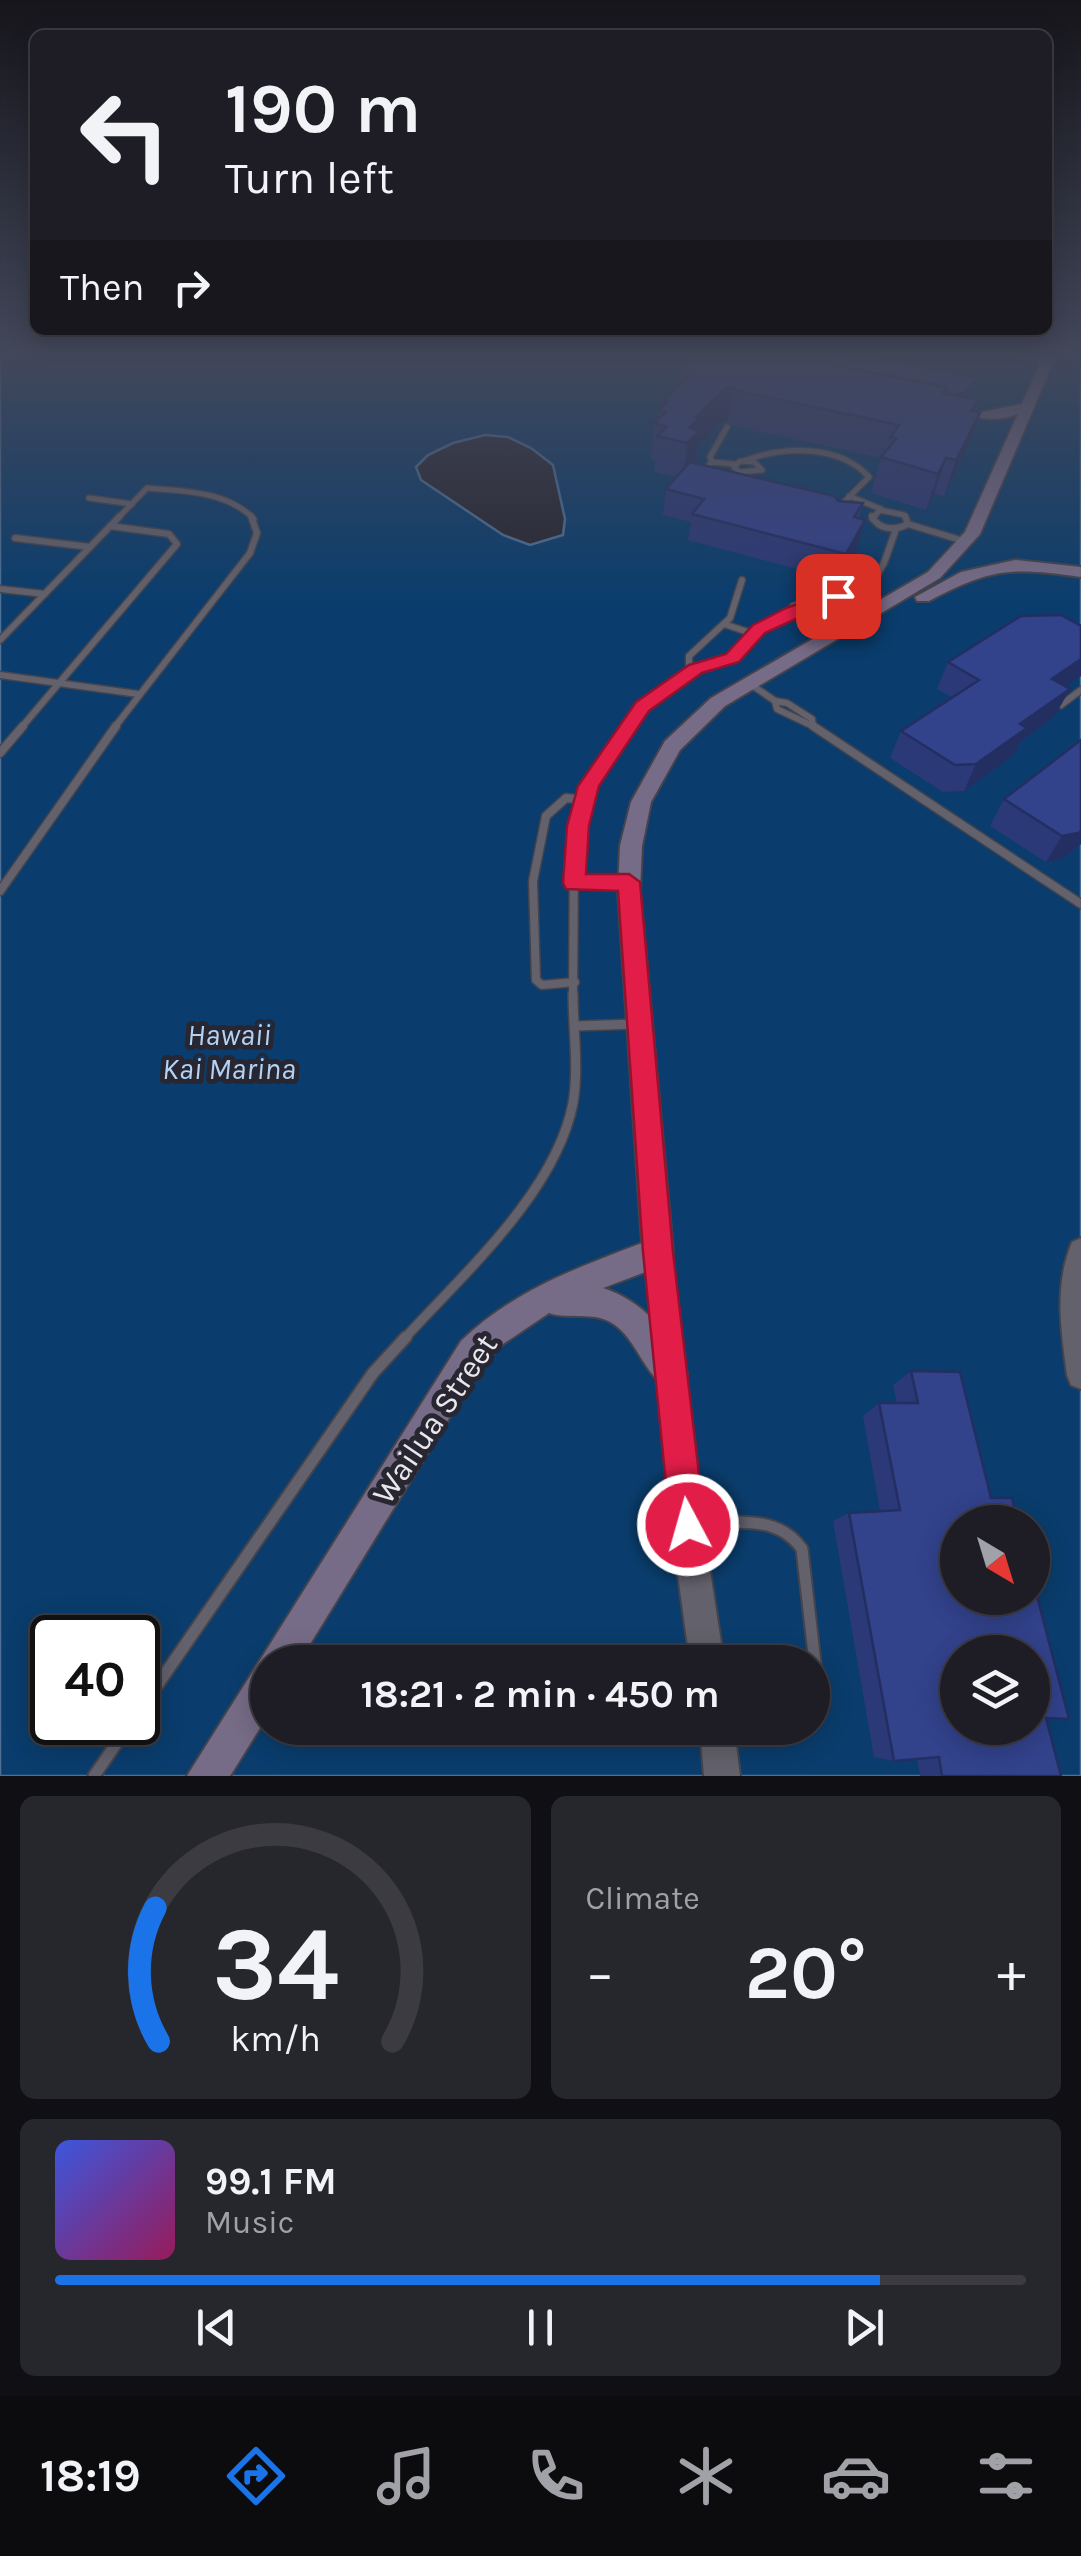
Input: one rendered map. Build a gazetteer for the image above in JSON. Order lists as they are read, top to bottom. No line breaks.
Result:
{"streets":{"main road":["Wailua Street"]},"water":["Hawaii Kai Marina"],"north":"bottom right","page":{"turn":["190 m","Turn left"],"then":"Then","limit":"40","trip":"18:21 · 2 min · 450 m","tile":"Climate","heat":["−","20°","+"],"song":["99.1 FM","Music"],"tabs":"18:19","gauge":["34","km/h"]}}
